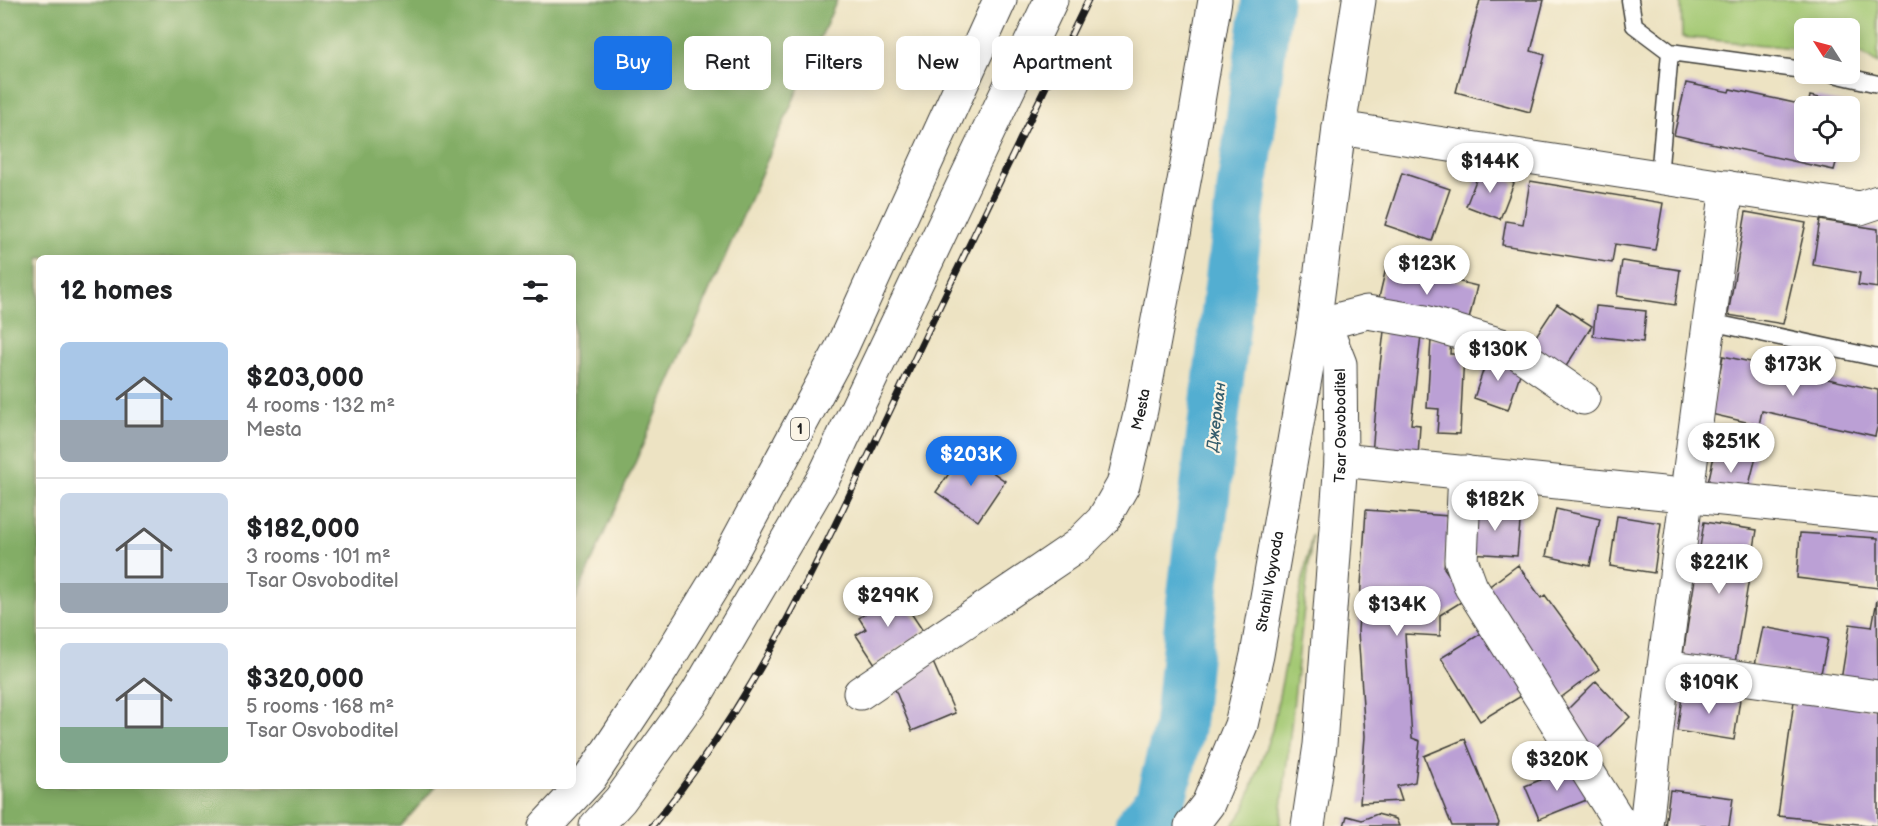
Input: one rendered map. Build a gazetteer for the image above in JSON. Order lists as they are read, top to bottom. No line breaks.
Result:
{"streets":{"street":["Mesta","Tsar Osvoboditel","1","Strahil Voyvoda"]},"crossings":[["Tsar Osvoboditel","Strahil Voyvoda"]],"water":["Джерман"],"north":"top left","page":{"chip":["Buy","Rent","Filters","New","Apartment"],"price":["$144K","$123K","$130K","$173K","$251K","$203K","$182K","$221K","$299K","$134K","$109K","$320K"],"heading":"12 homes","list":[{"name":"$203,000","note":"4 rooms · 132 m² · Mesta"},{"name":"$182,000","note":"3 rooms · 101 m² · Tsar Osvoboditel"},{"name":"$320,000","note":"5 rooms · 168 m² · Tsar Osvoboditel"}]}}
